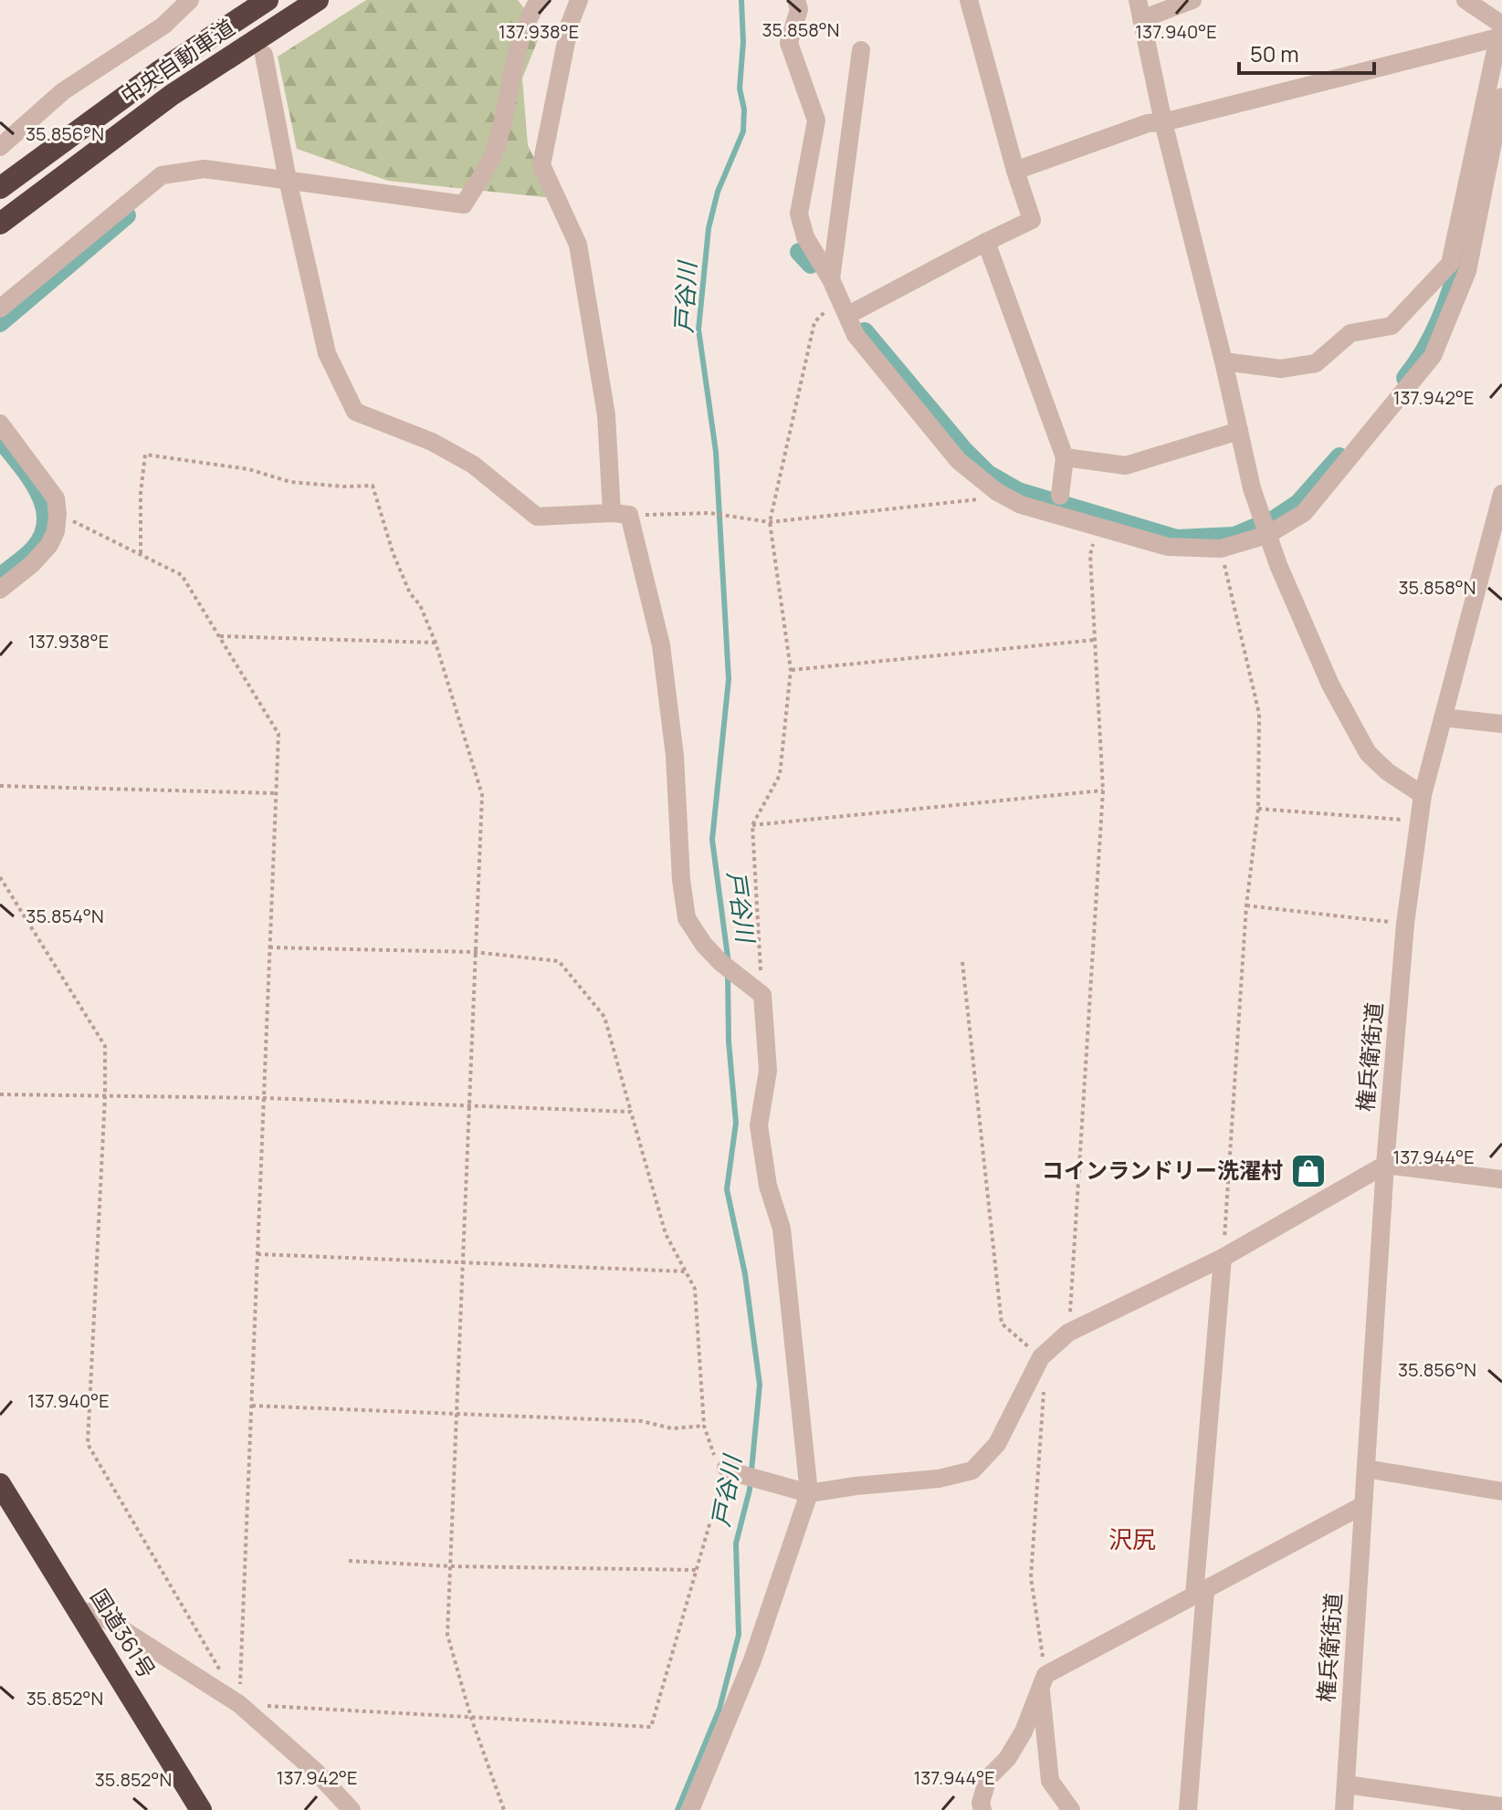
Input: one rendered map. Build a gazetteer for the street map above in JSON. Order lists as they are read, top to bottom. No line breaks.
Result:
{"streets":{"highway":["中央自動車道","国道361号"],"street":["権兵衛街道"]},"districts":["沢尻"],"water":["戸谷川"],"places":{"shop":["コインランドリー洗濯村"]},"scale_bar":"50 m","coordinates":["35.858°N","137.938°E","137.940°E","35.856°N","137.942°E","35.854°N","137.944°E","35.852°N"]}
